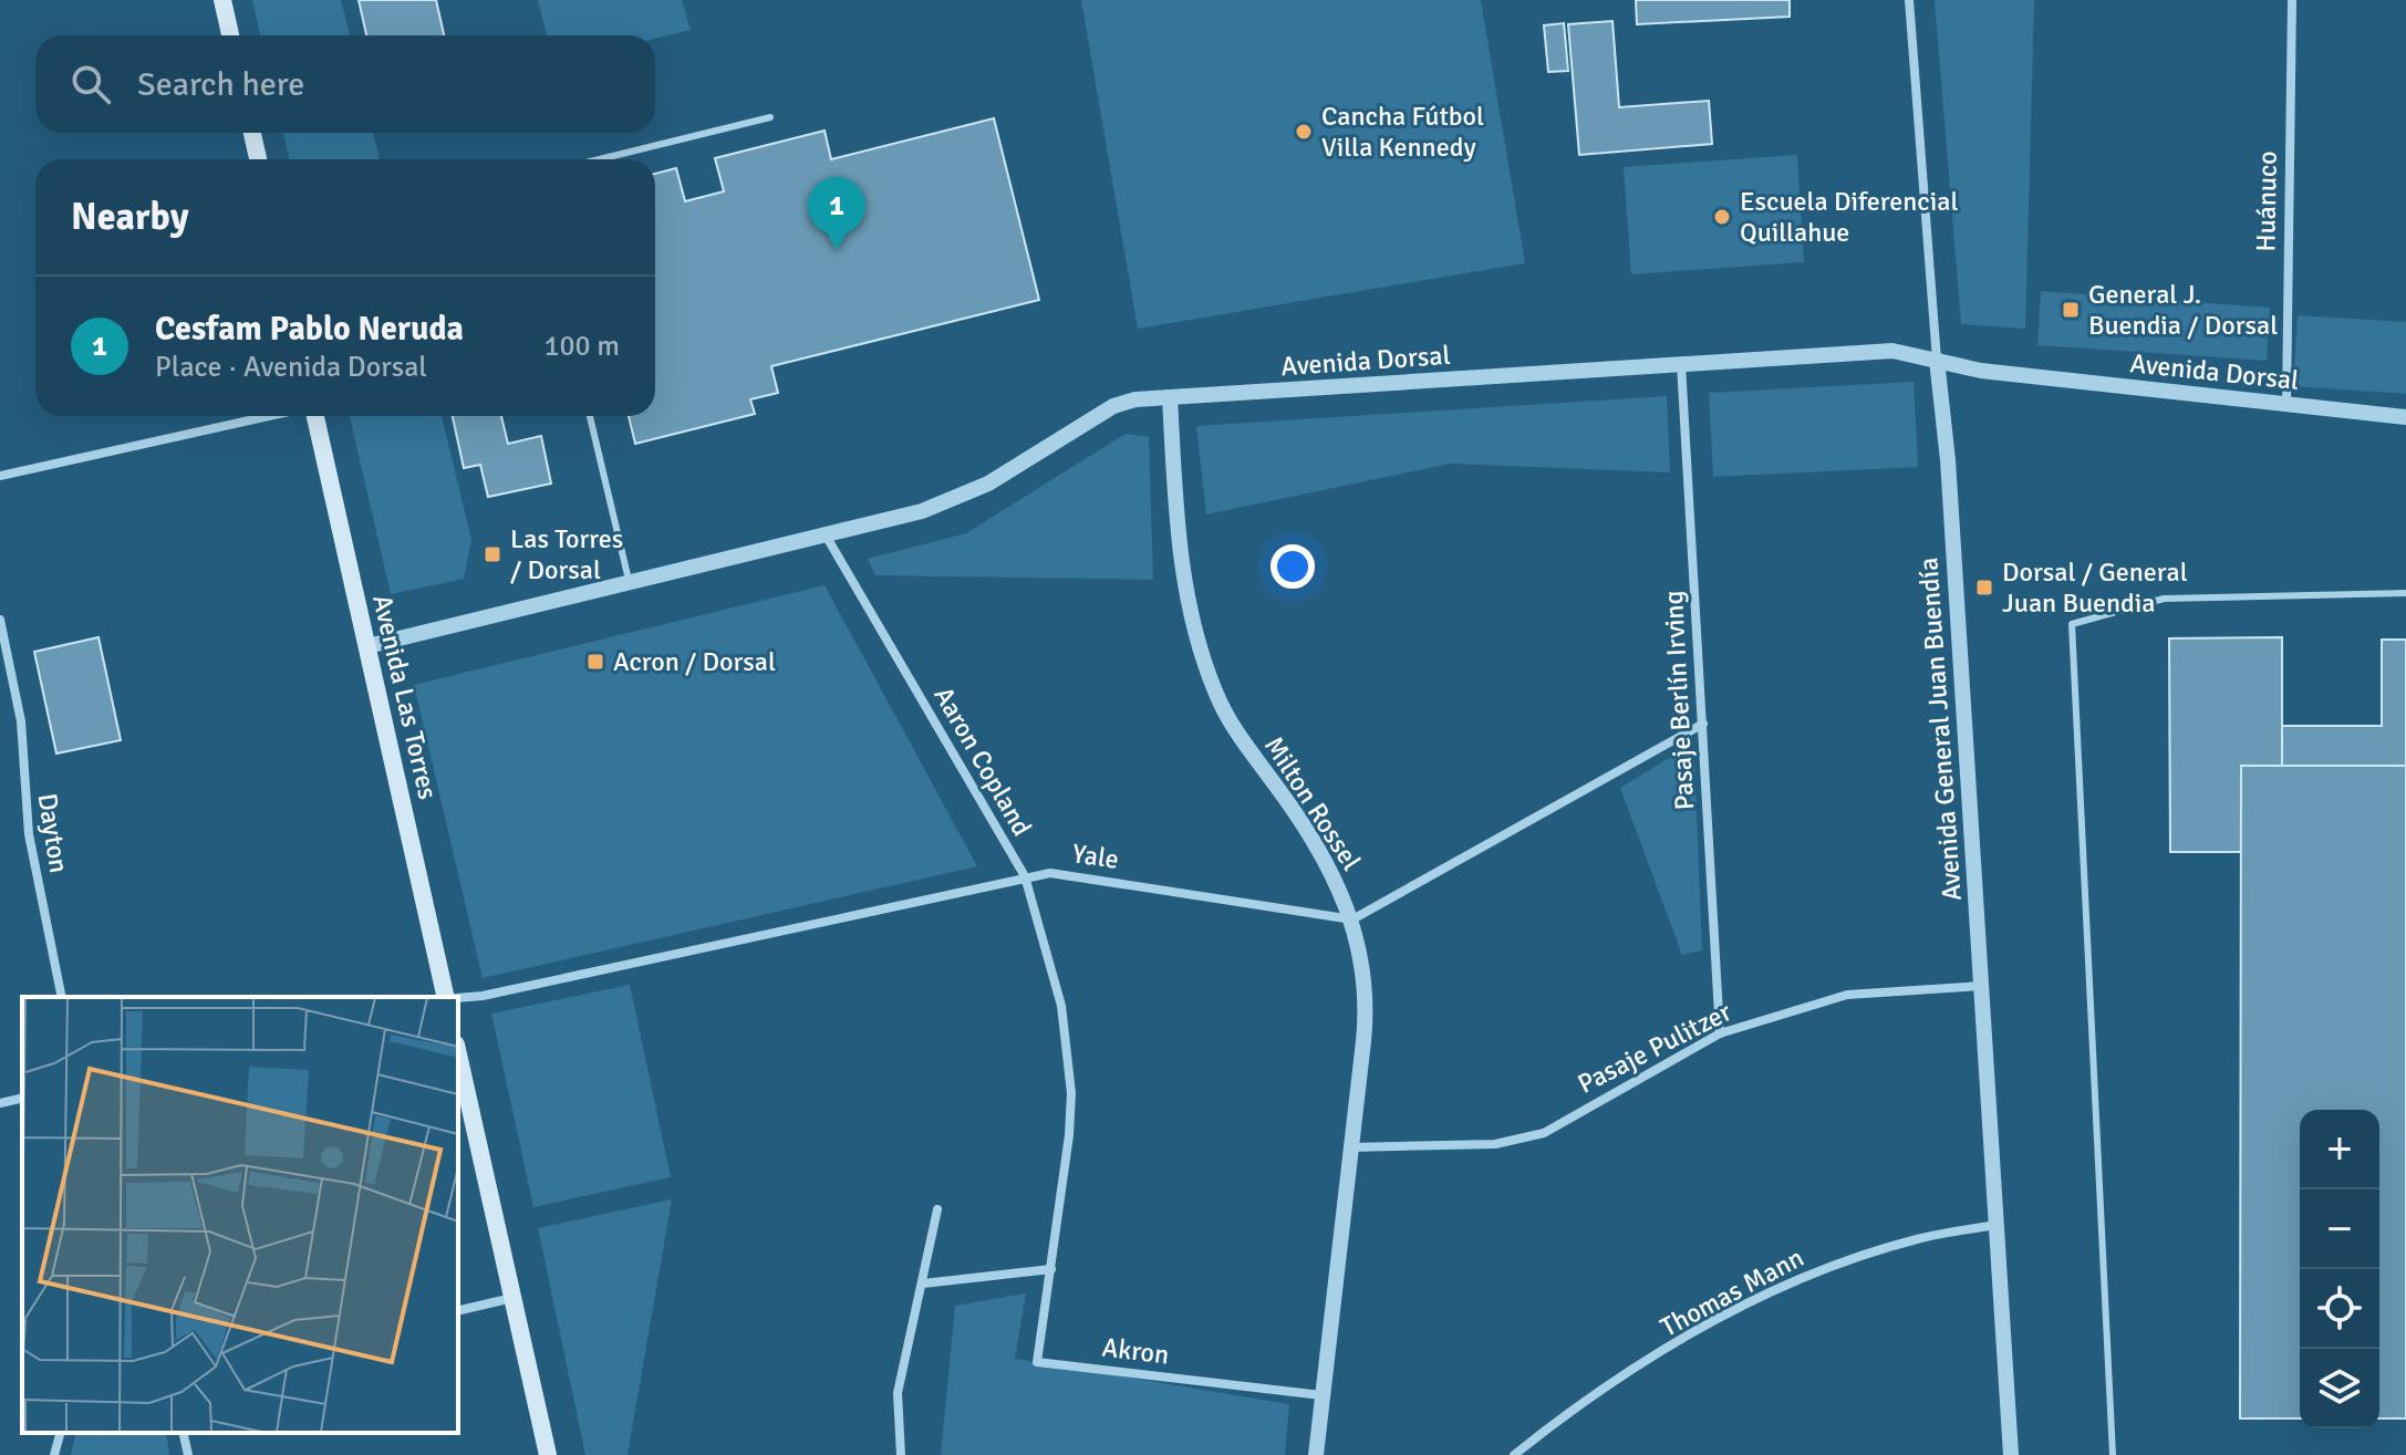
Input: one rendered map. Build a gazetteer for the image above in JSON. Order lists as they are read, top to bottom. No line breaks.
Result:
{"streets":{"main road":["Avenida Las Torres"],"street":["Huánuco","Avenida Dorsal","Pasaje Berlín Irving","Avenida General Juan Buendía","Aaron Copland","Milton Rossel","Dayton","Yale","Pasaje Pulitzer","Thomas Mann","Akron"]},"crossings":[["Huánuco","Avenida Dorsal"],["Avenida Dorsal","Avenida Las Torres"],["Avenida Dorsal","Pasaje Berlín Irving"],["Avenida Dorsal","Avenida General Juan Buendía"],["Avenida Dorsal","Aaron Copland"],["Avenida Dorsal","Milton Rossel"],["Pasaje Berlín Irving","Pasaje Pulitzer"],["Avenida General Juan Buendía","Pasaje Pulitzer"],["Avenida General Juan Buendía","Thomas Mann"],["Aaron Copland","Yale"],["Aaron Copland","Akron"],["Milton Rossel","Yale"],["Milton Rossel","Pasaje Pulitzer"],["Milton Rossel","Akron"]],"places":{"other":["Cancha Fútbol Villa Kennedy","Escuela Diferencial Quillahue"],"transit":["General J. Buendia / Dorsal","Las Torres / Dorsal","Dorsal / General Juan Buendia","Acron / Dorsal"]},"page":{"search":"Search here","heading":"Nearby","pins":"1","list":[{"mark":"1","name":"Cesfam Pablo Neruda","note":"Place · Avenida Dorsal","value":"100 m"}],"map_buttons":["+","−"]}}
